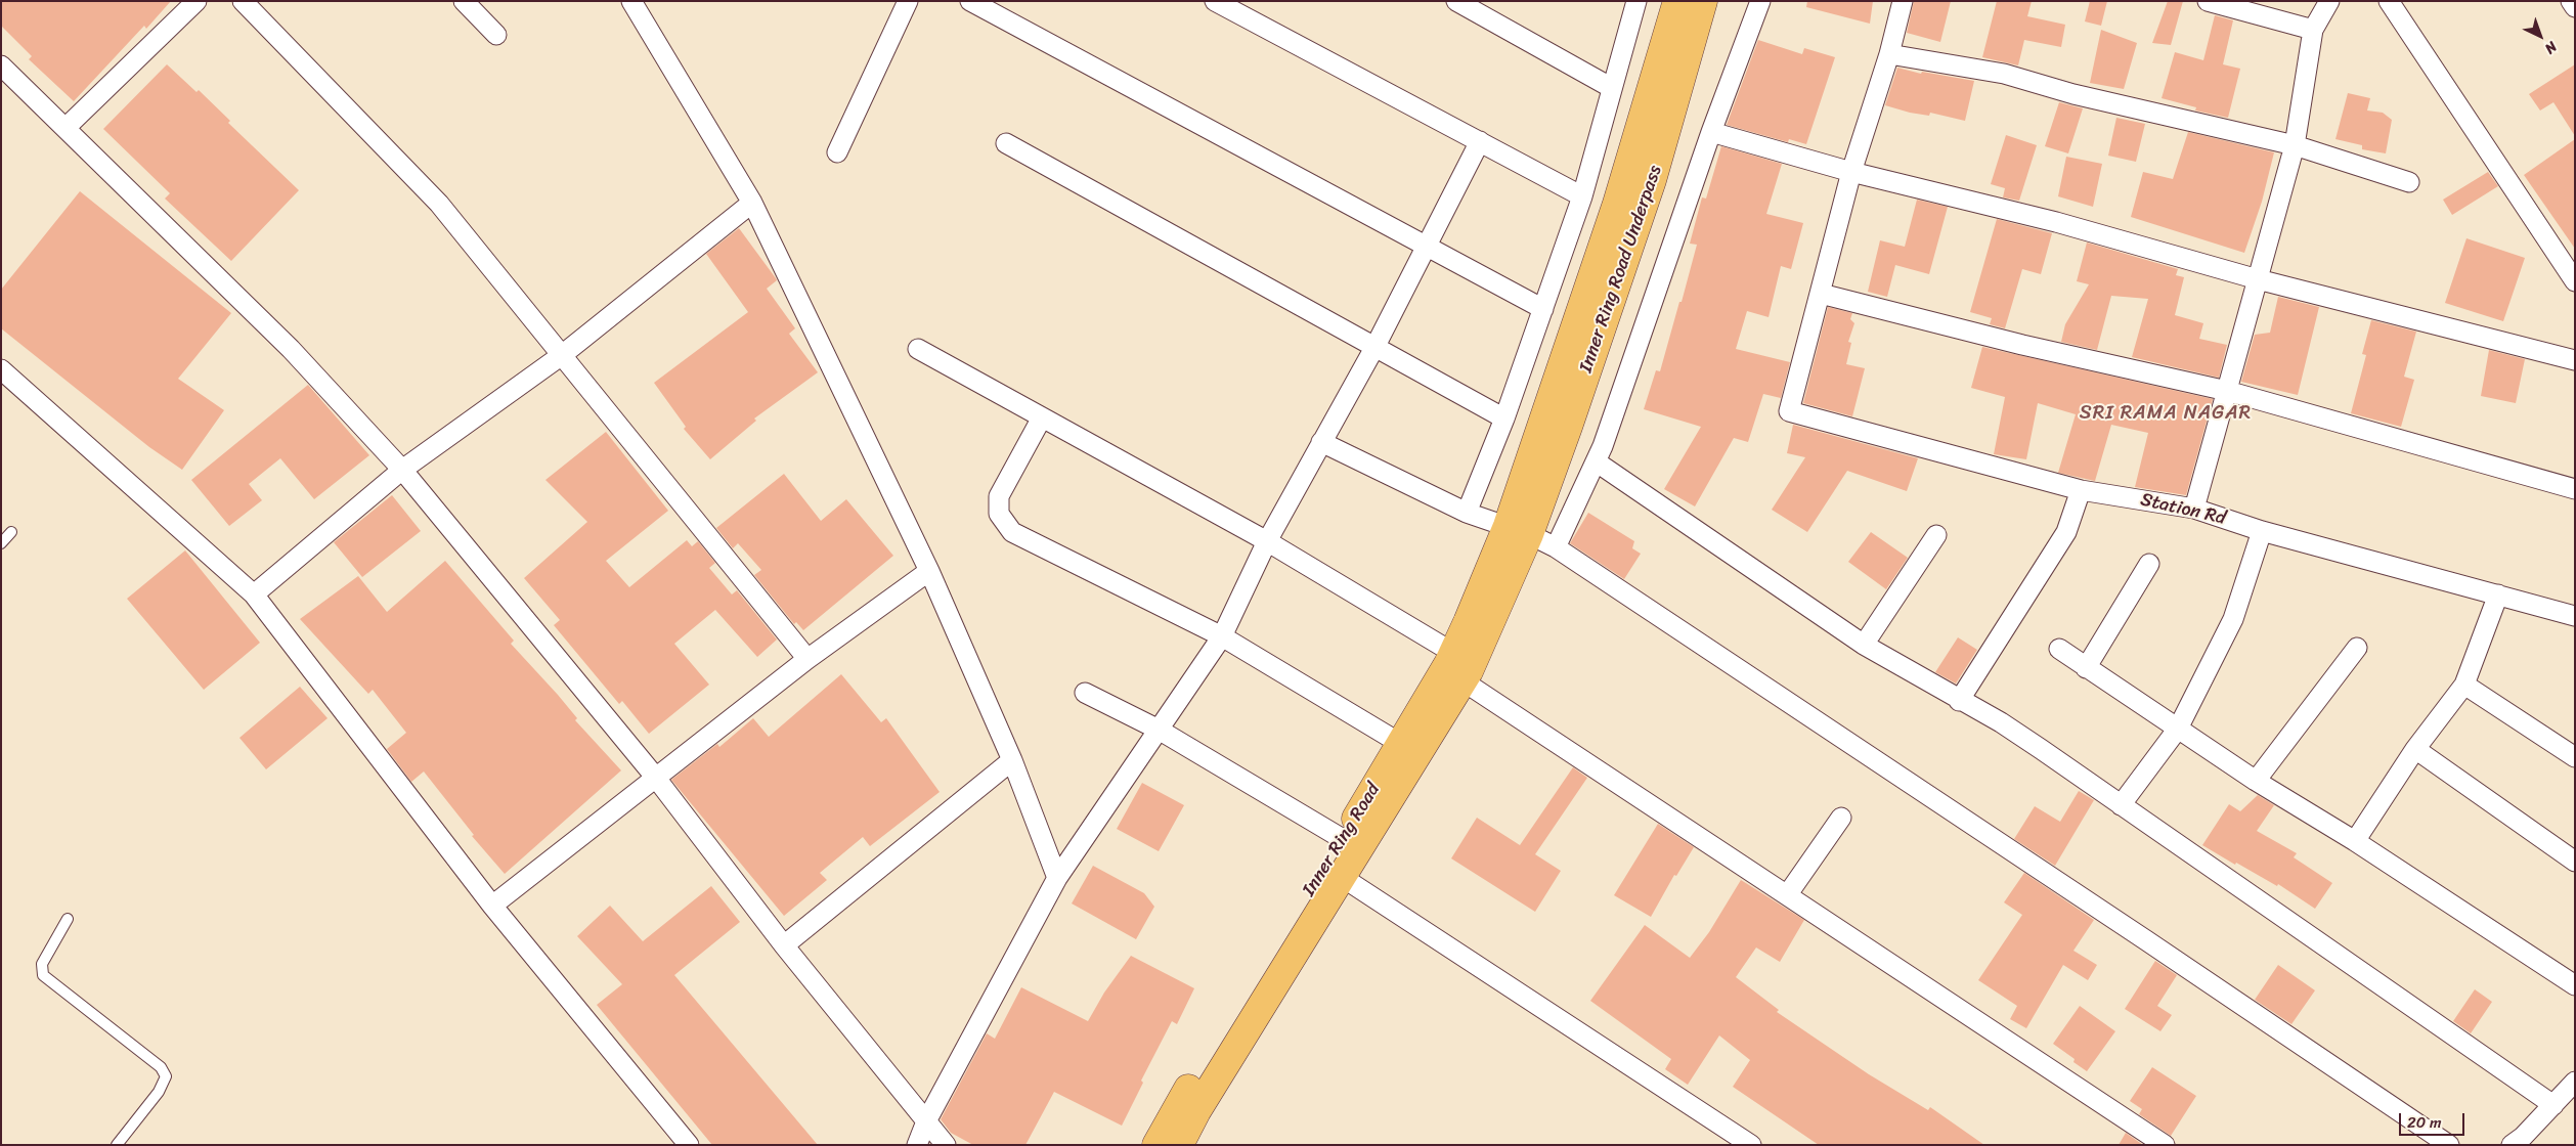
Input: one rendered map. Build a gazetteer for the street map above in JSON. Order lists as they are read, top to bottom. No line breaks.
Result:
{"streets":{"main road":["Inner Ring Road Underpass","Inner Ring Road"],"street":["Station Rd"]},"crossings":[["Inner Ring Road Underpass","Inner Ring Road"]],"districts":["SRI RAMA NAGAR"],"scale_bar":"20 m","north":"bottom right"}
